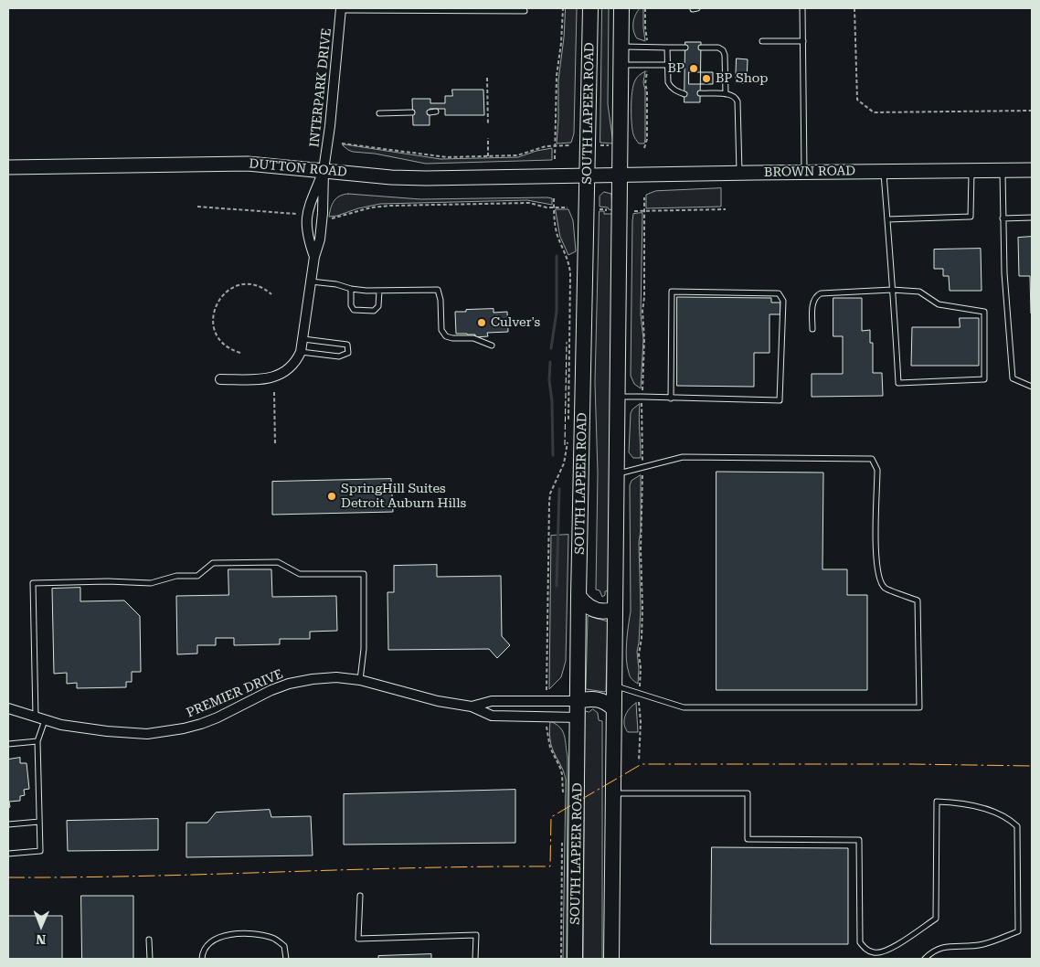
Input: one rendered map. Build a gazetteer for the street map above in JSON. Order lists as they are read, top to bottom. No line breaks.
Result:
{"streets":{"main road":["SOUTH LAPEER ROAD"],"street":["INTERPARK DRIVE","DUTTON ROAD","BROWN ROAD","PREMIER DRIVE"]},"crossings":[["INTERPARK DRIVE","DUTTON ROAD"],["SOUTH LAPEER ROAD","DUTTON ROAD"],["SOUTH LAPEER ROAD","BROWN ROAD"],["SOUTH LAPEER ROAD","PREMIER DRIVE"],["DUTTON ROAD","BROWN ROAD"]],"places":["BP","BP Shop","Culver's","SpringHill Suites Detroit Auburn Hills"],"north":"bottom"}
